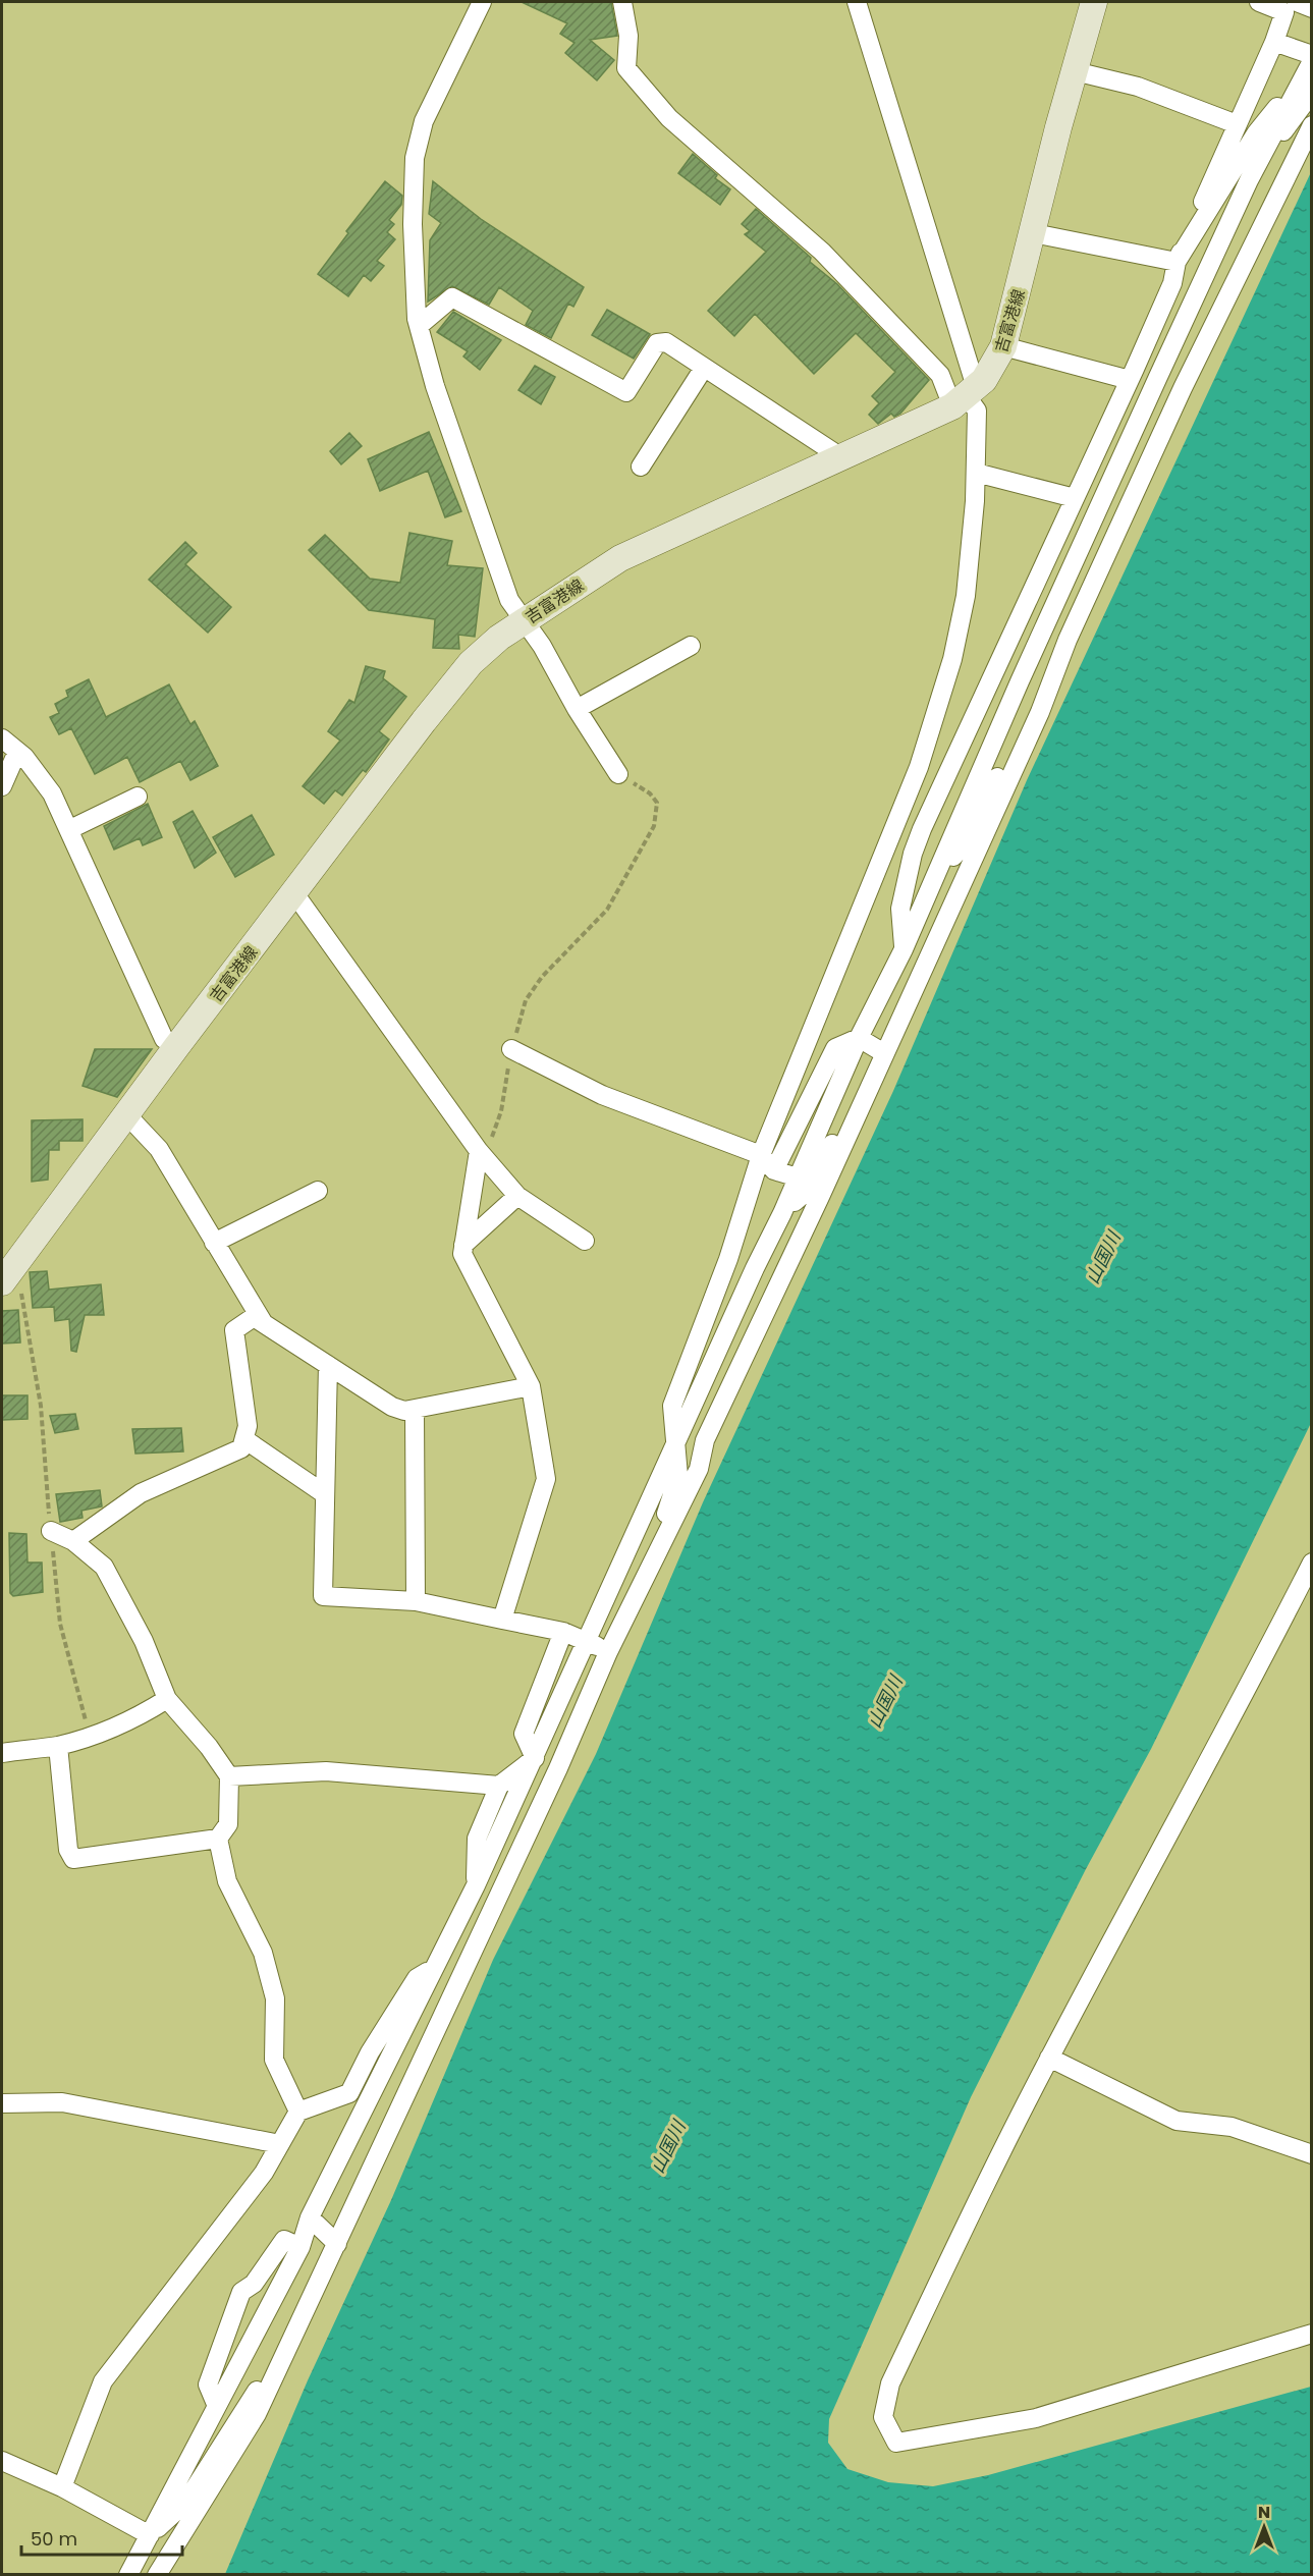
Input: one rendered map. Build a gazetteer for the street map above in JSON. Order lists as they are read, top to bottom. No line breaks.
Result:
{"streets":{"main road":["吉富港線"]},"water":["山国川"],"scale_bar":"50 m","north":"top"}
